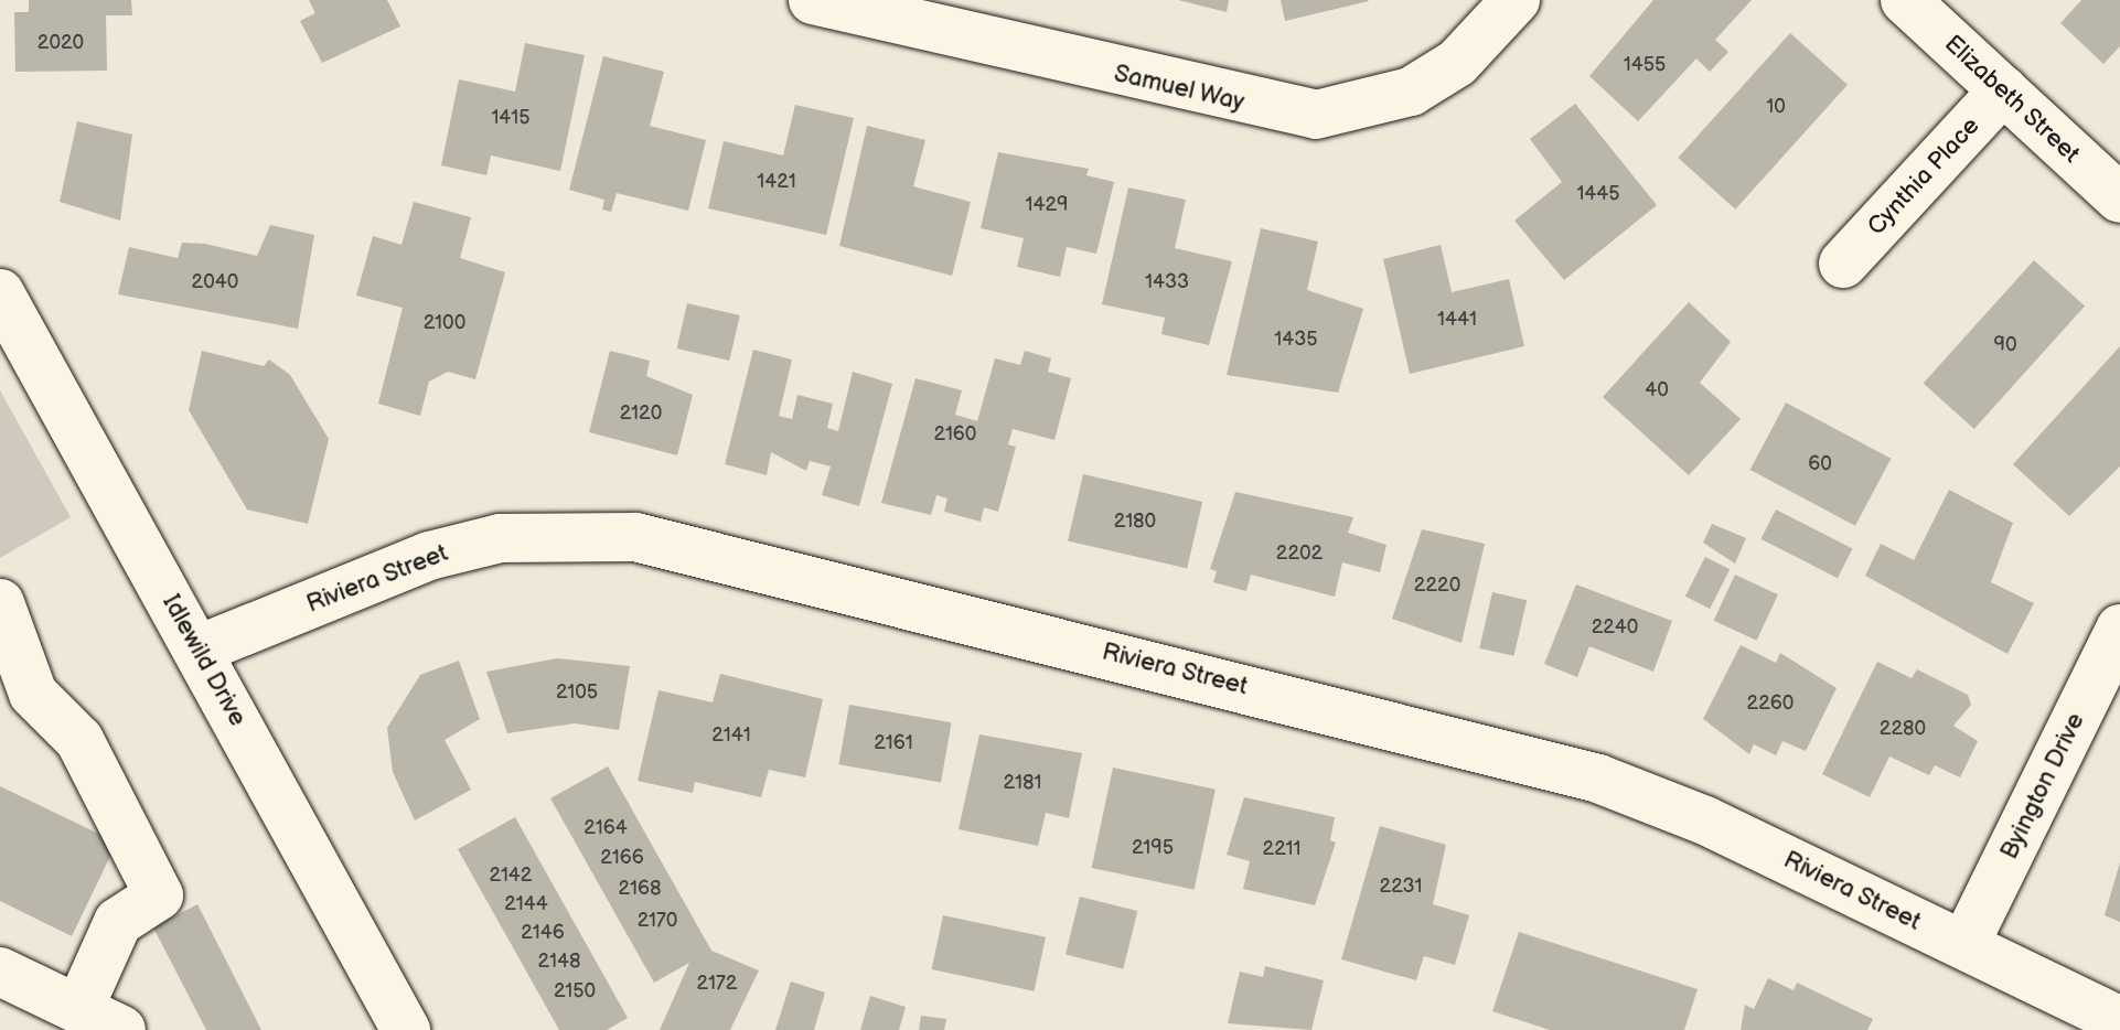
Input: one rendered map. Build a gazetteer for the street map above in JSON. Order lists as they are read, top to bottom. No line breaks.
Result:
{"streets":{"street":["Samuel Way","Elizabeth Street","Cynthia Place","Riviera Street","Idlewild Drive","Byington Drive"]},"crossings":[["Elizabeth Street","Cynthia Place"],["Riviera Street","Idlewild Drive"],["Riviera Street","Byington Drive"]],"house_numbers":["2020","1455","10","1415","1421","1445","1429","2040","1433","1441","2100","1435","90","40","2120","2160","60","2180","2202","2220","2240","2105","2260","2280","2141","2161","2181","2164","2195","2211","2166","2142","2231","2168","2144","2170","2146","2148","2172","2150"]}
